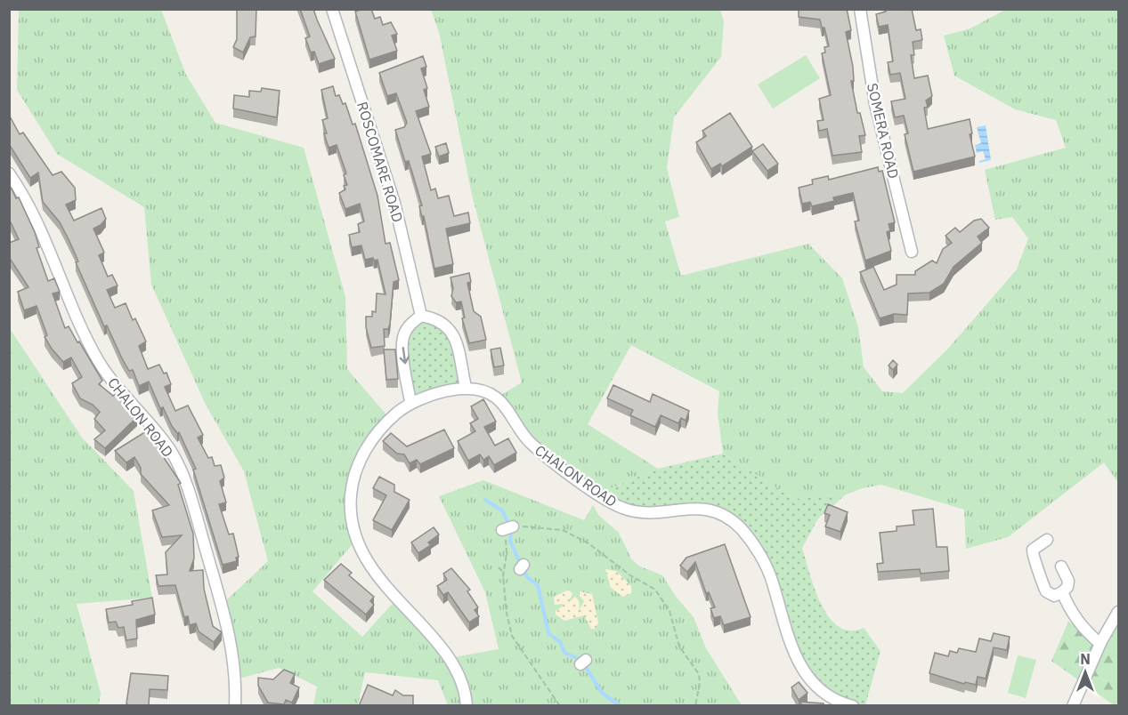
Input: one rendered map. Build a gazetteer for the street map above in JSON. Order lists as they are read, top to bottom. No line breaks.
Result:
{"streets":{"street":["SOMERA ROAD","ROSCOMARE ROAD","CHALON ROAD"]},"north":"top"}
